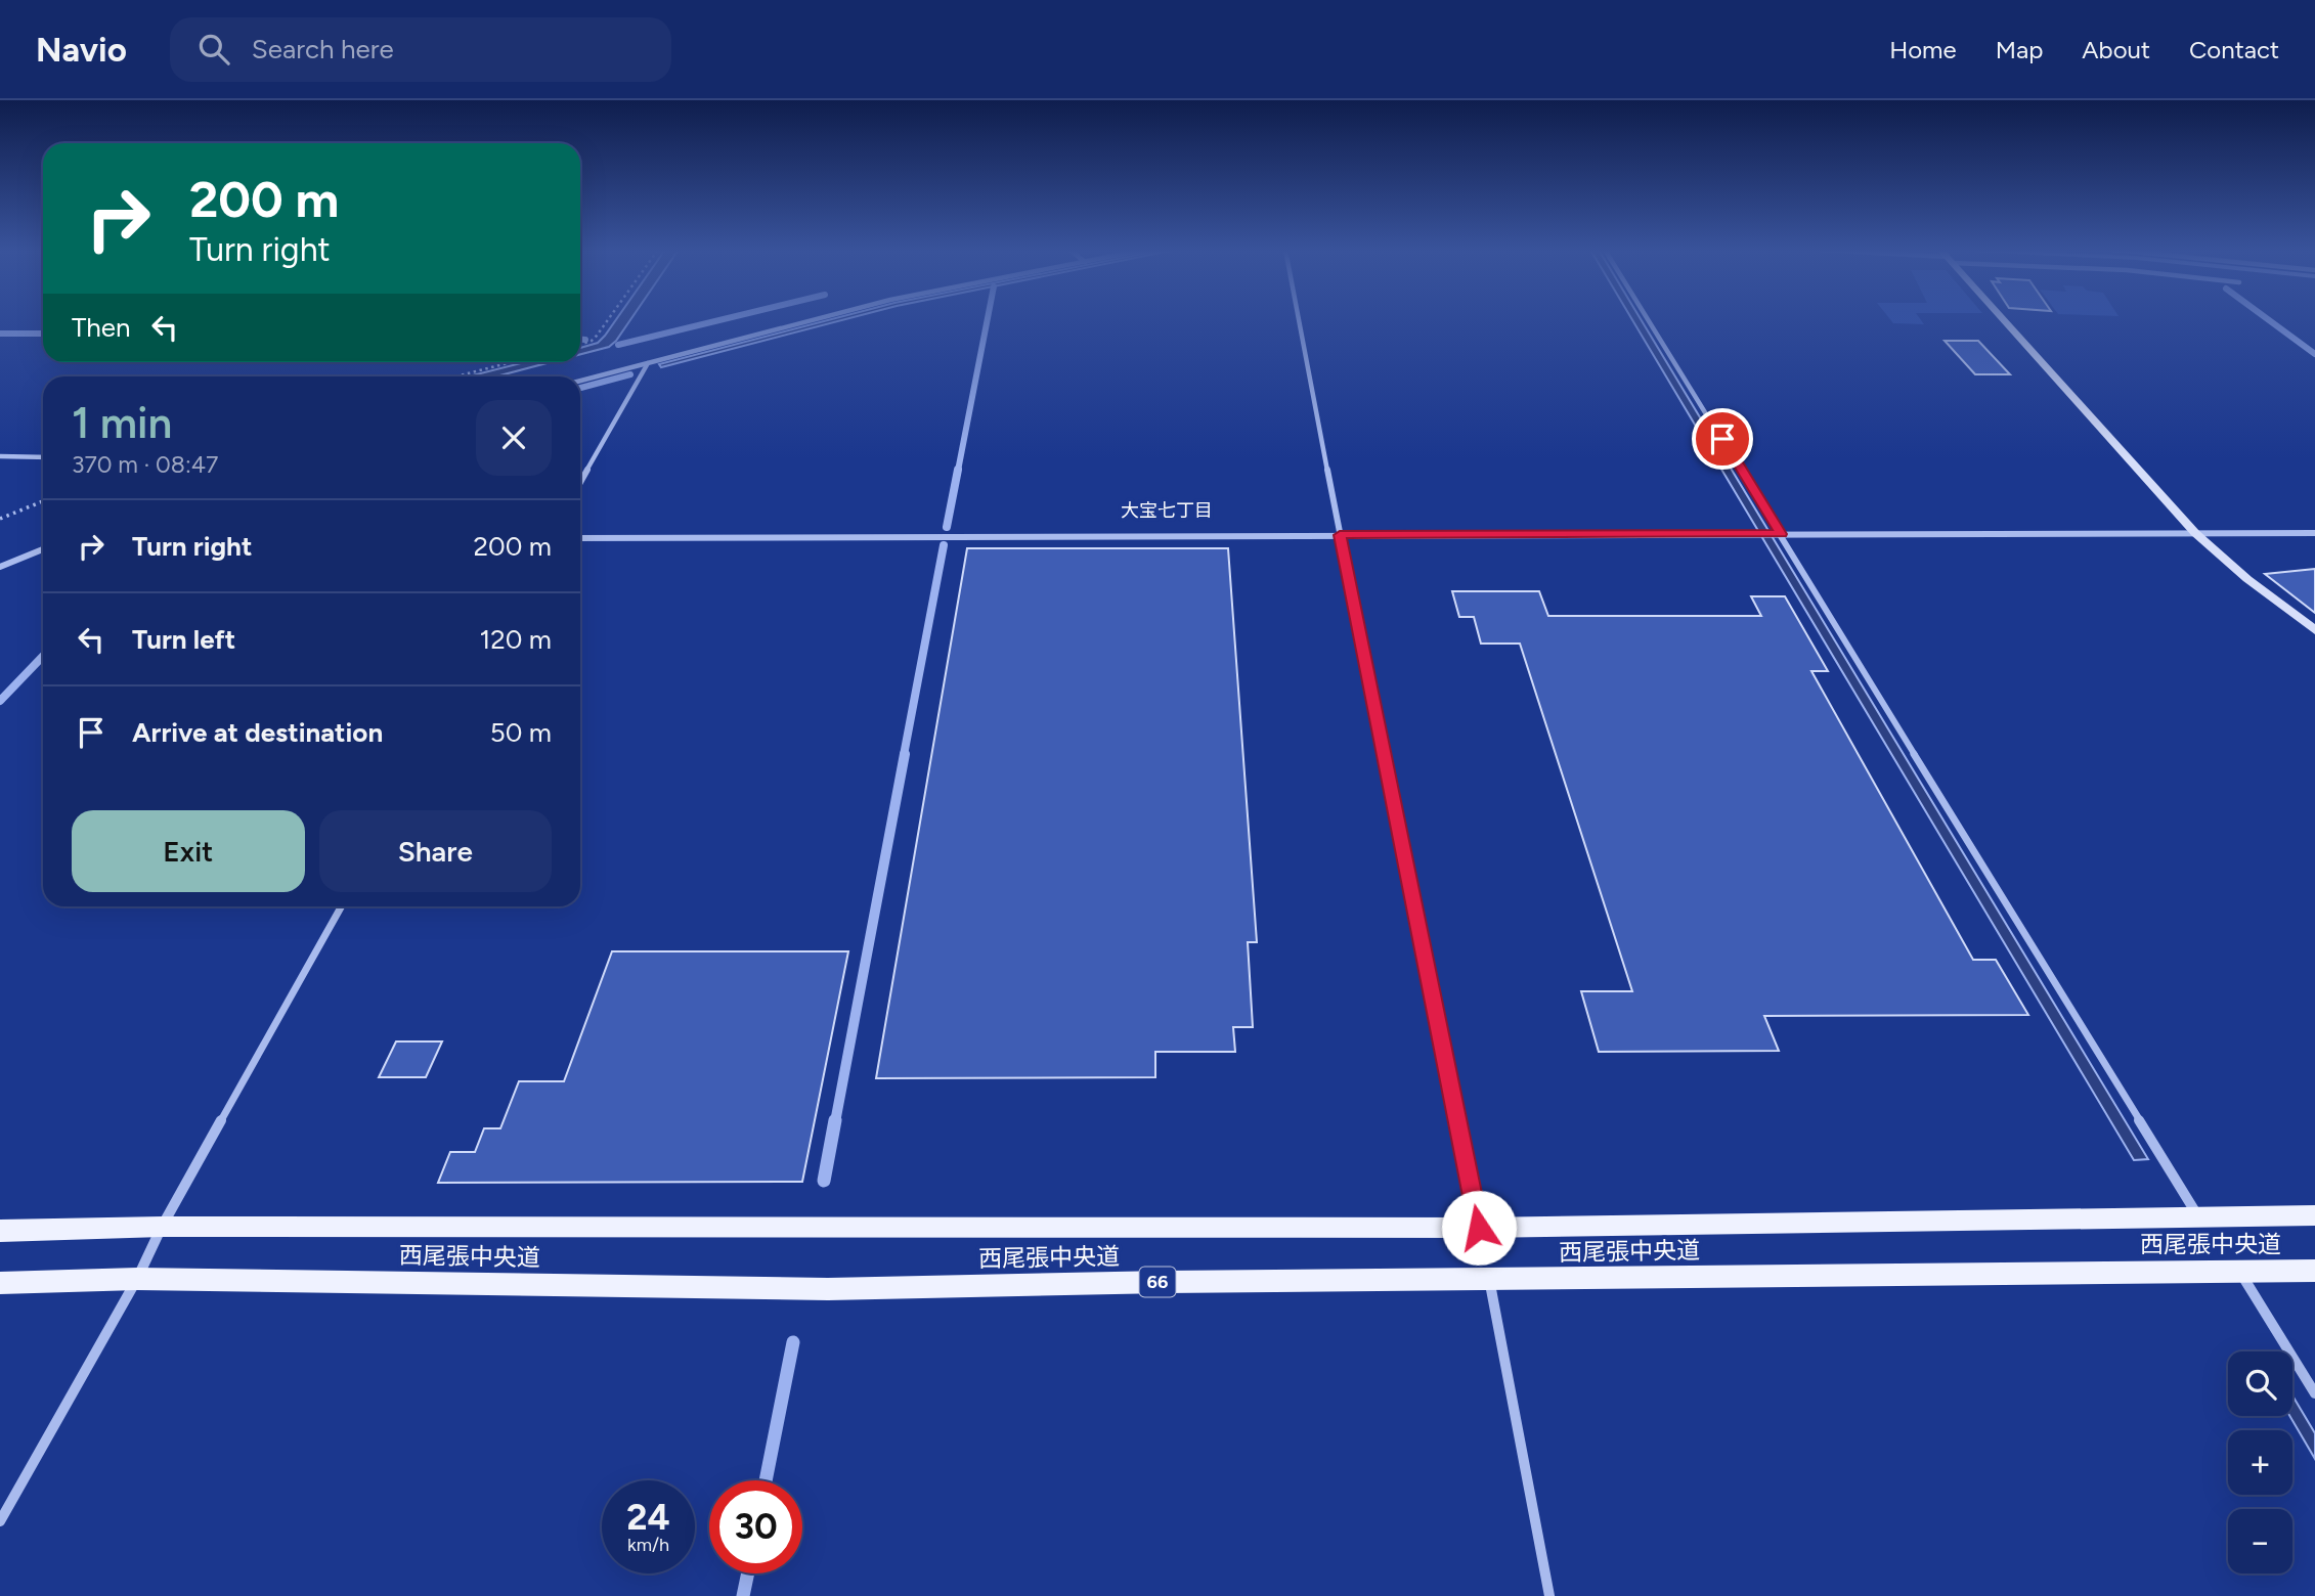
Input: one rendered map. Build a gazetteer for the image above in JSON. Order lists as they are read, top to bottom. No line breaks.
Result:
{"streets":{"main road":["西尾張中央道","66"]},"districts":["大宝七丁目"],"page":{"header":"Navio","search":"Search here","nav":["Home","Map","About","Contact"],"turn":["200 m","Turn right"],"then":"Then","heading":["1 min","370 m · 08:47"],"list":[{"name":"Turn right","value":"200 m"},{"name":"Turn left","value":"120 m"},{"name":"Arrive at destination","value":"50 m"}],"buttons":["Exit","Share"],"map_buttons":["+","−"],"speed":"24 km/h","limit":"30"}}
